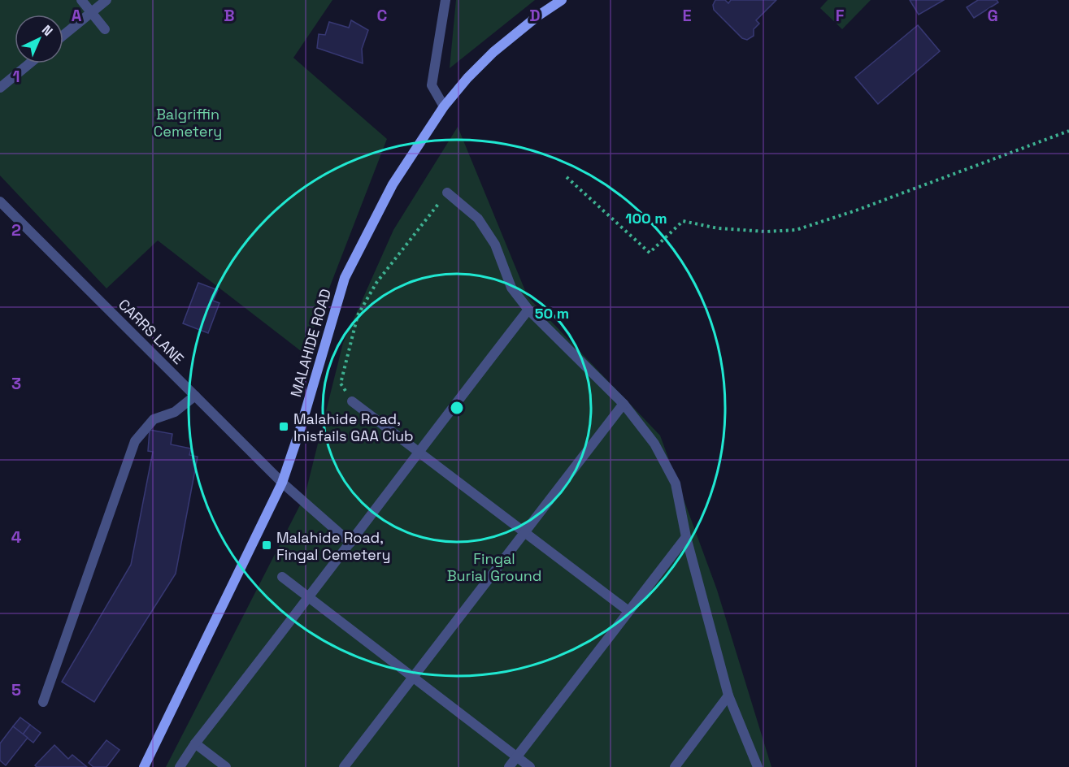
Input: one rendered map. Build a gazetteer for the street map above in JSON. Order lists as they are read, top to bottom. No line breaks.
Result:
{"streets":{"main road":["MALAHIDE ROAD"],"street":["CARRS LANE"]},"crossings":[["CARRS LANE","MALAHIDE ROAD"]],"parks":["Balgriffin Cemetery","Fingal Burial Ground"],"places":{"transit":["Malahide Road, Inisfails GAA Club","Malahide Road, Fingal Cemetery"]},"north":"top right","grid":{"columns":["A","B","C","D","E","F","G"],"rows":["1","2","3","4","5"]},"rings":["100 m","50 m"]}
